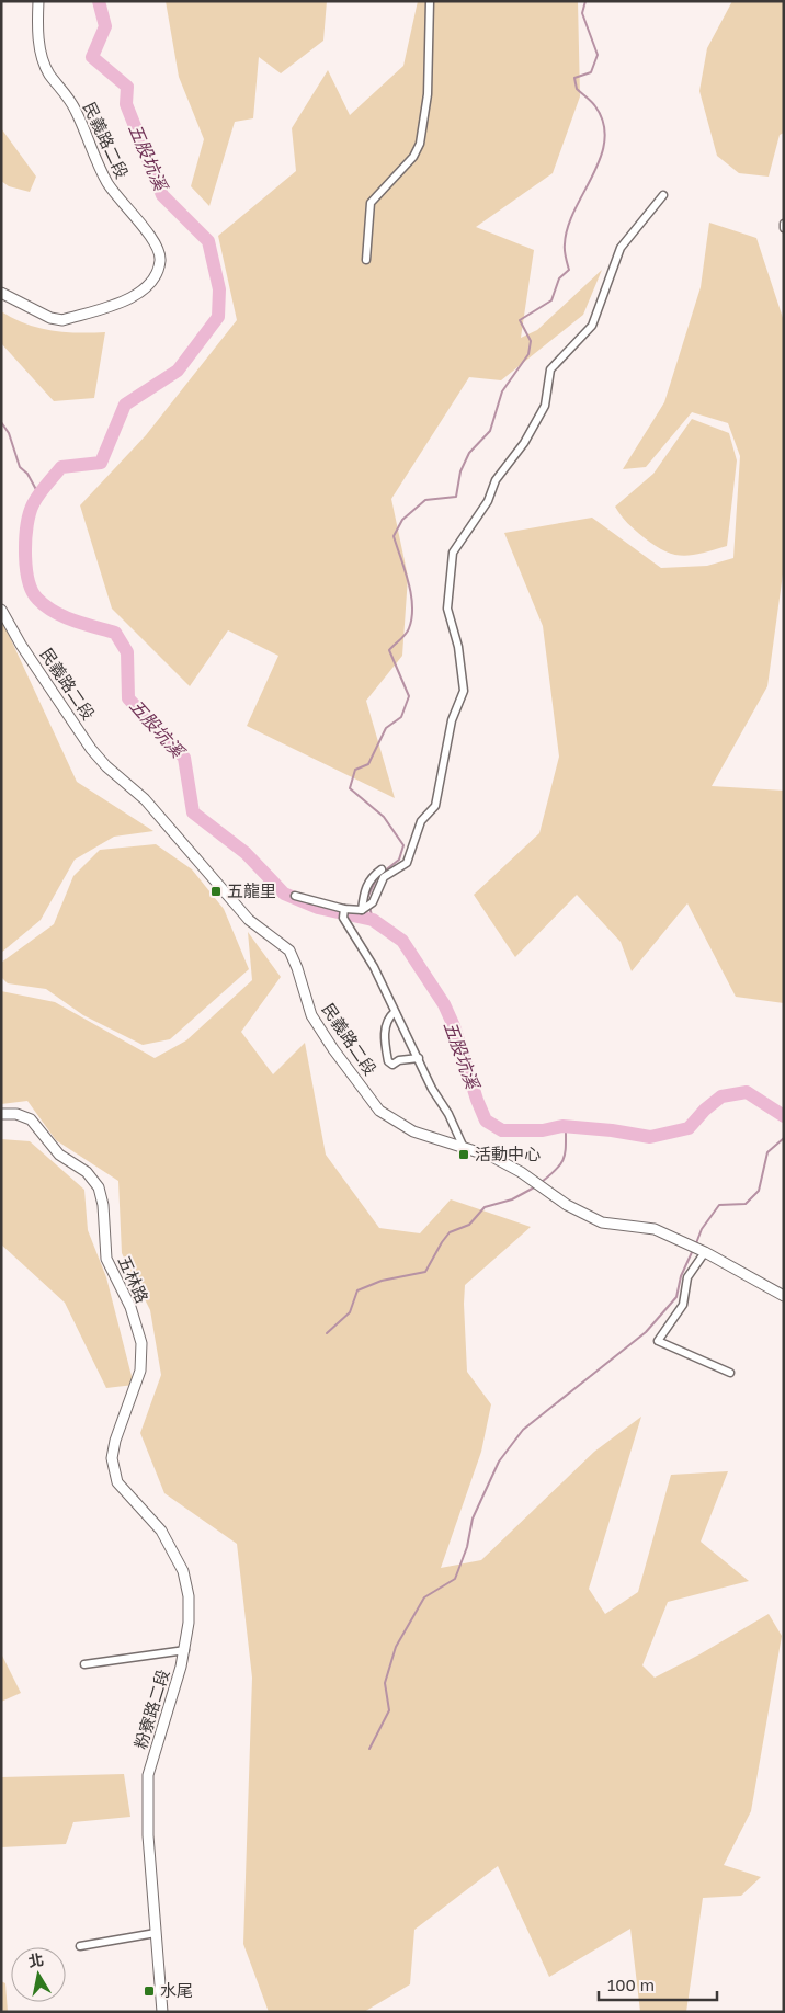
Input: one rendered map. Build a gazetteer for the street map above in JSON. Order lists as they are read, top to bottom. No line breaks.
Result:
{"streets":{"main road":["民義路二段","五林路","粉寮路二段"]},"crossings":[["五林路","粉寮路二段"]],"water":["五股坑溪"],"places":{"transit":["五龍里","活動中心","水尾"]},"scale_bar":"100 m","north":"top"}
